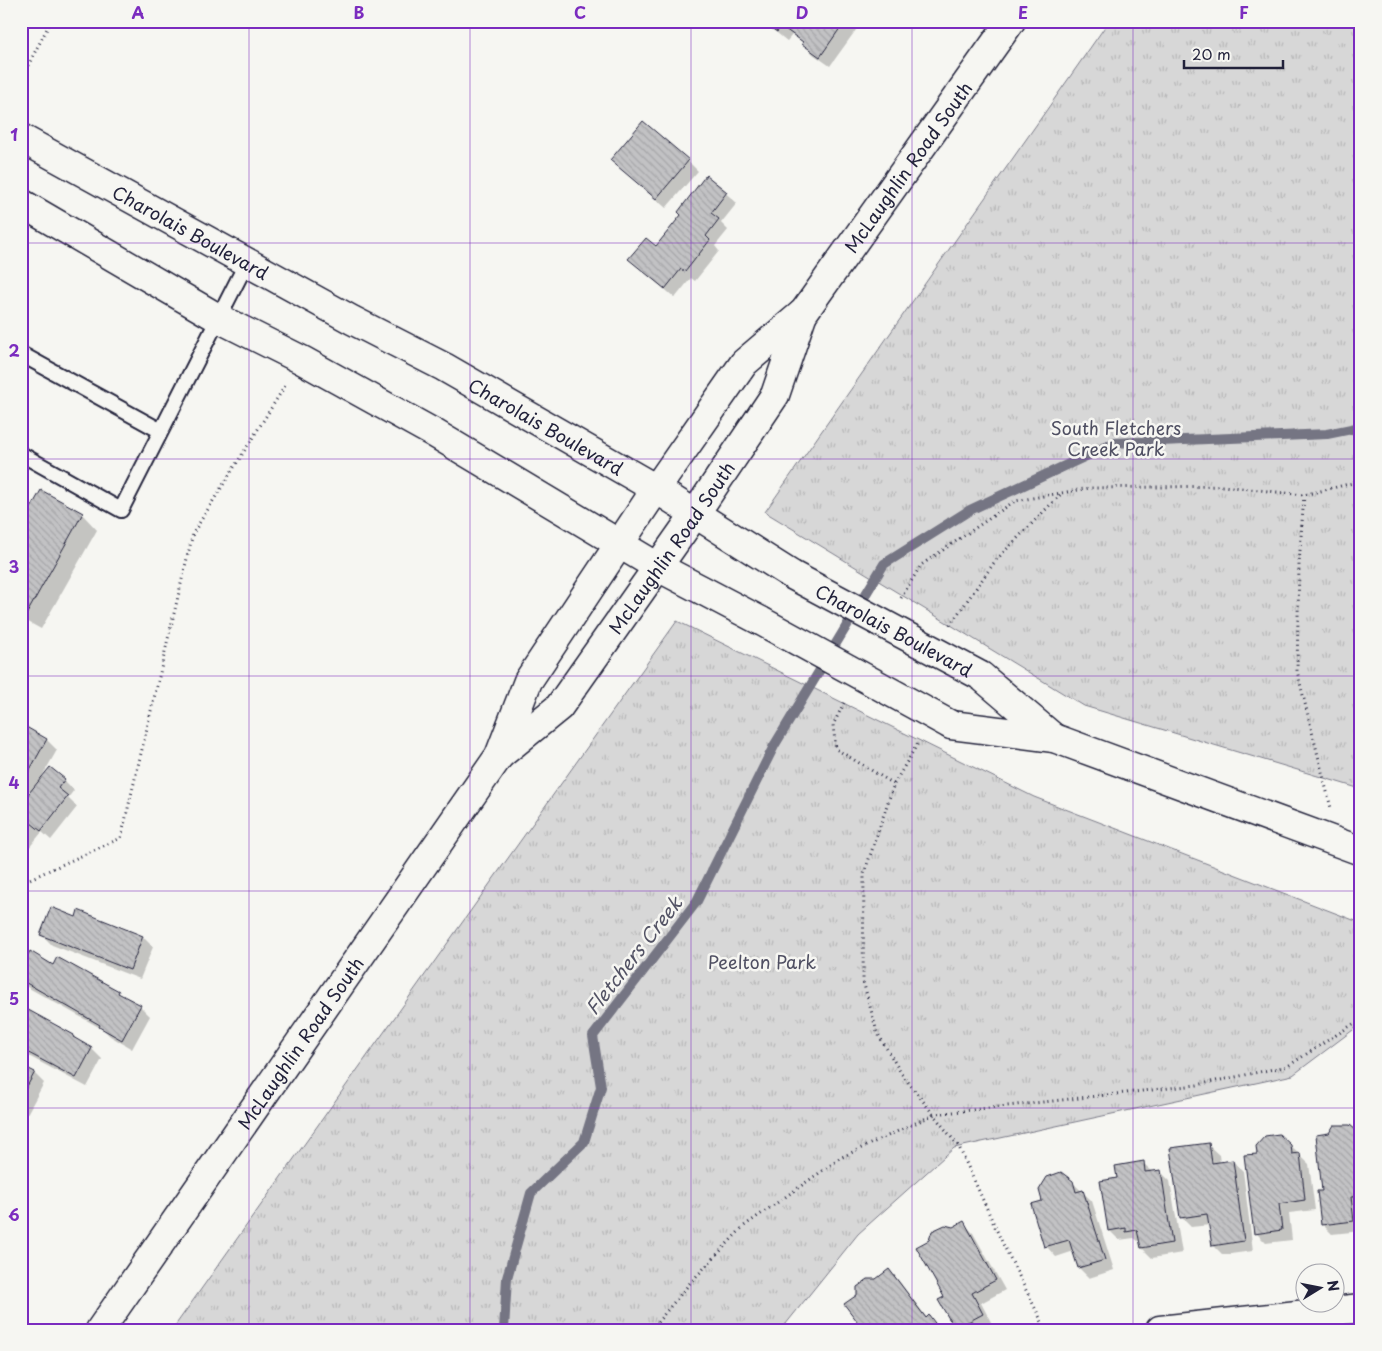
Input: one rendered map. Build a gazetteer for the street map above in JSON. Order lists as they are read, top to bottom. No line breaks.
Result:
{"streets":{"street":["McLaughlin Road South","Charolais Boulevard"]},"crossings":[["McLaughlin Road South","Charolais Boulevard"]],"water":["Fletchers Creek"],"parks":["South Fletchers Creek Park","Peelton Park"],"scale_bar":"20 m","north":"right","grid":{"columns":["A","B","C","D","E","F"],"rows":["1","2","3","4","5","6"]}}
